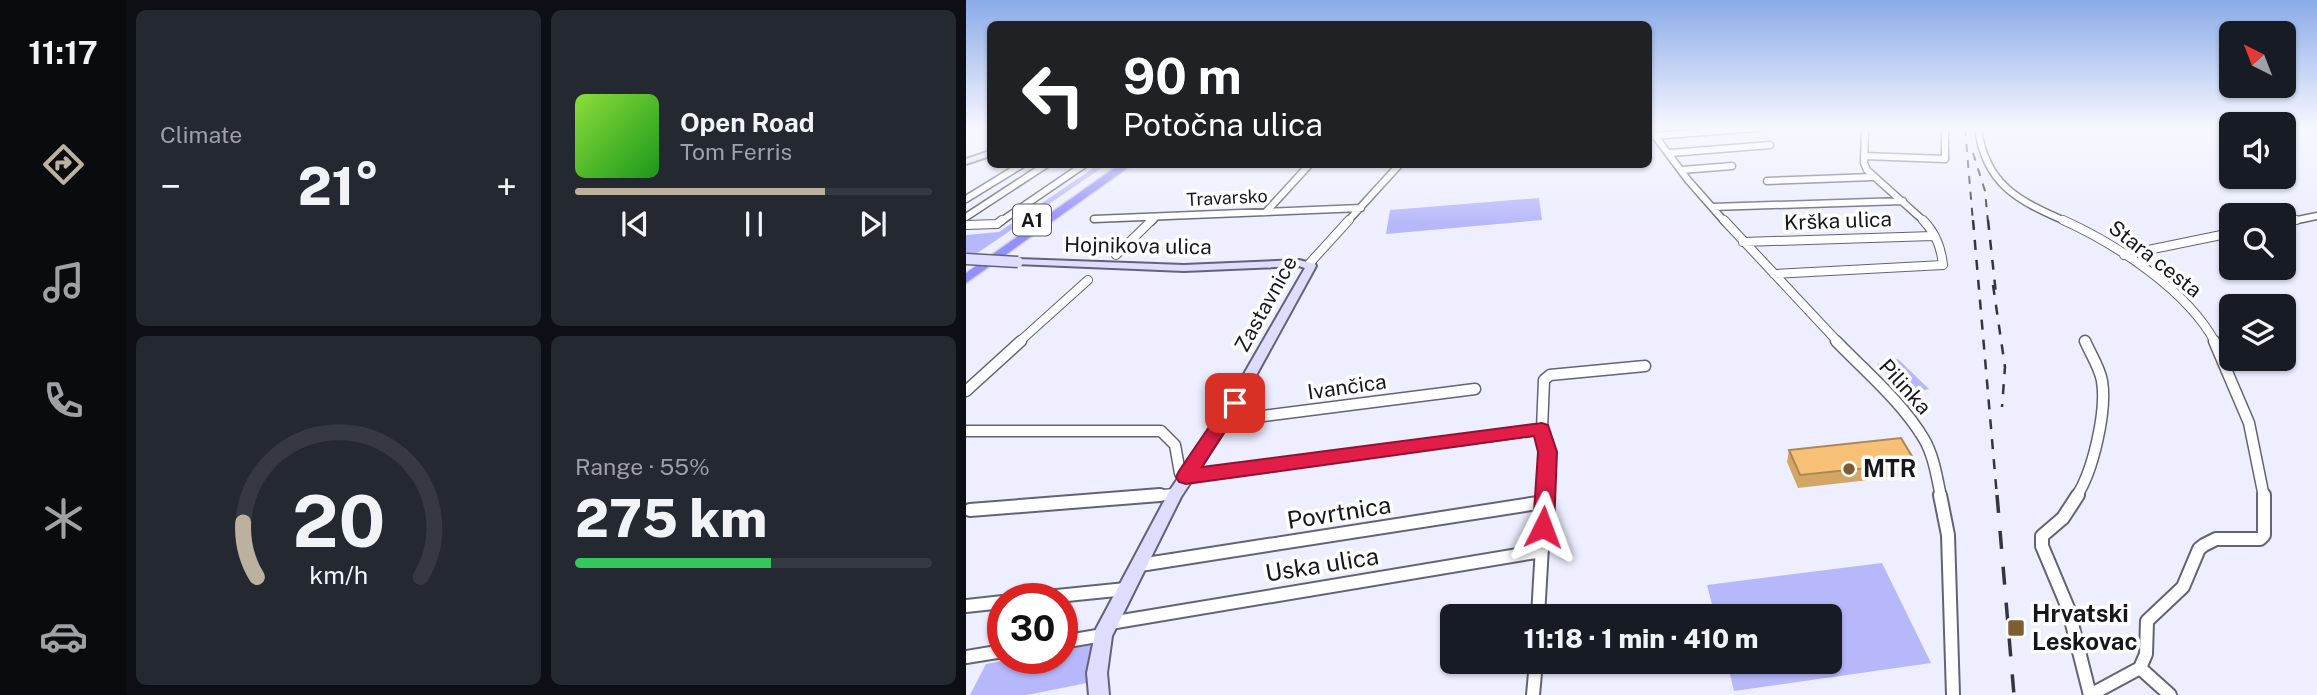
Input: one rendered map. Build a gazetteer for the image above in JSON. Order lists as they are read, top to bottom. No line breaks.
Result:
{"streets":{"highway":["A1"],"main road":["Hojnikova ulica","Zastavnice"],"street":["Travarsko","Krška ulica","Stara cesta","Ivančica","Pilinka","Povrtnica","Uska ulica"]},"crossings":[["Travarsko","Zastavnice"],["Krška ulica","Pilinka"],["Hojnikova ulica","Zastavnice"],["Zastavnice","Ivančica"]],"places":{"other":["MTR"],"transit":["Hrvatski Leskovac"]},"north":"top left","page":{"tabs":"11:17","tile":["Climate",["Range · 55%","275 km"]],"turn":["90 m","Potočna ulica"],"song":["Open Road","Tom Ferris"],"heat":["−","21°","+"],"limit":"30","trip":"11:18 · 1 min · 410 m","gauge":["20","km/h"]}}
